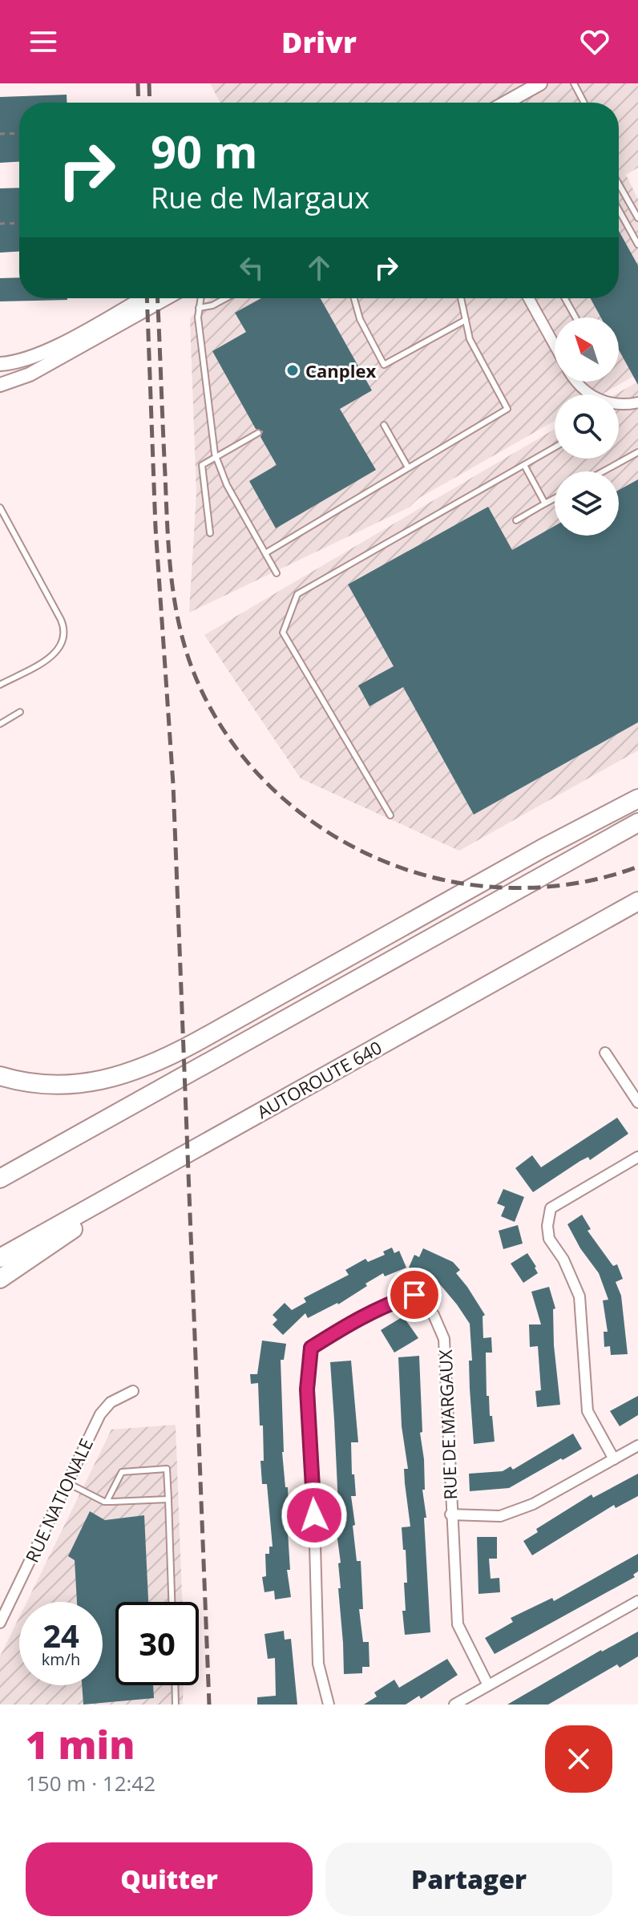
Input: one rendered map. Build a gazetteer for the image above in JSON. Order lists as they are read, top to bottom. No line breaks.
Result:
{"streets":{"highway":["AUTOROUTE 640"],"street":["RUE DE MARGAUX","RUE NATIONALE"]},"places":["Canplex"],"north":"top left","page":{"header":"Drivr","turn":["90 m","Rue de Margaux"],"speed":"24 km/h","limit":"30","heading":["1 min","150 m · 12:42"],"buttons":["Quitter","Partager"]}}
